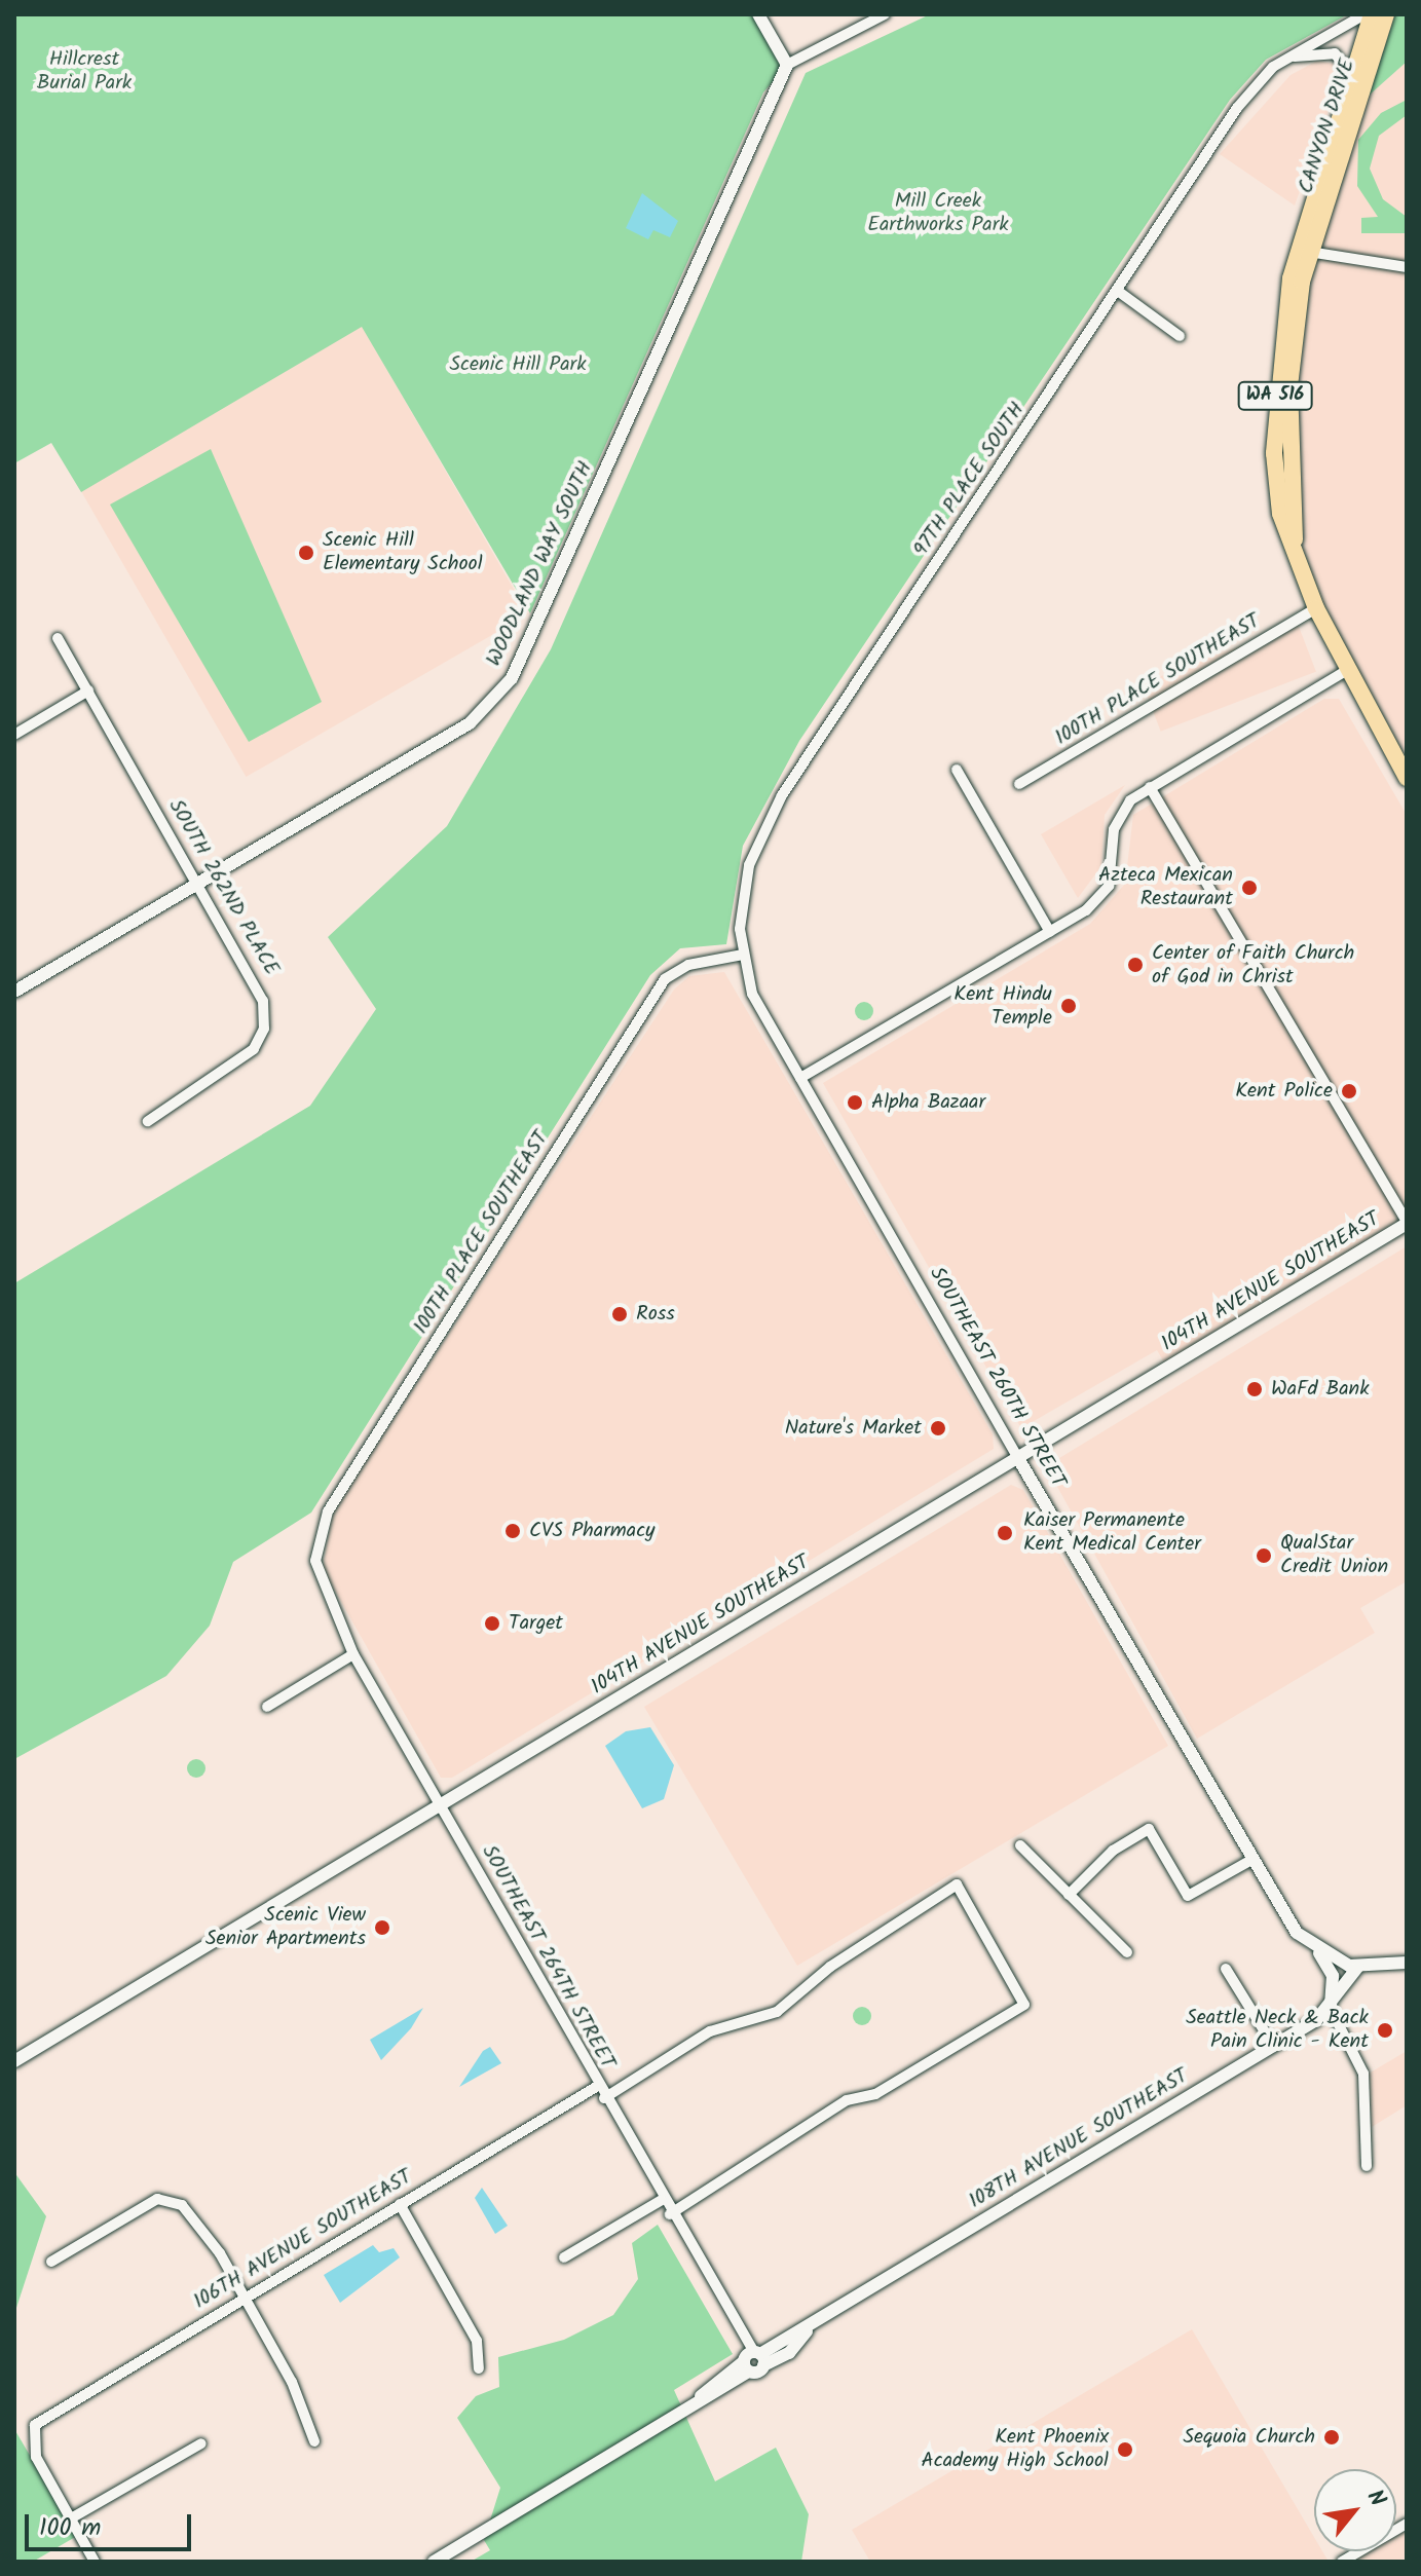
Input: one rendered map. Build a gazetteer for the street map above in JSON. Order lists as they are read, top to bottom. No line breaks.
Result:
{"streets":{"main road":["CANYON DRIVE","WA 516"],"street":["97TH PLACE SOUTH","WOODLAND WAY SOUTH","100TH PLACE SOUTHEAST","SOUTH 262ND PLACE","104TH AVENUE SOUTHEAST","SOUTHEAST 260TH STREET","SOUTHEAST 264TH STREET","108TH AVENUE SOUTHEAST","106TH AVENUE SOUTHEAST"]},"crossings":[["CANYON DRIVE","WA 516"],["WA 516","100TH PLACE SOUTHEAST"],["97TH PLACE SOUTH","100TH PLACE SOUTHEAST"],["97TH PLACE SOUTH","SOUTHEAST 260TH STREET"],["WOODLAND WAY SOUTH","SOUTH 262ND PLACE"],["100TH PLACE SOUTHEAST","SOUTHEAST 260TH STREET"],["100TH PLACE SOUTHEAST","SOUTHEAST 264TH STREET"],["104TH AVENUE SOUTHEAST","SOUTHEAST 260TH STREET"],["104TH AVENUE SOUTHEAST","SOUTHEAST 264TH STREET"],["SOUTHEAST 260TH STREET","108TH AVENUE SOUTHEAST"],["SOUTHEAST 264TH STREET","108TH AVENUE SOUTHEAST"],["SOUTHEAST 264TH STREET","106TH AVENUE SOUTHEAST"]],"parks":["Hillcrest Burial Park","Mill Creek Earthworks Park","Scenic Hill Park"],"places":["Scenic Hill Elementary School","Azteca Mexican Restaurant","Center of Faith Church of God in Christ","Kent Hindu Temple","Kent Police","Alpha Bazaar","Ross","WaFd Bank","Nature's Market","CVS Pharmacy","Kaiser Permanente Kent Medical Center","QualStar Credit Union","Target","Scenic View Senior Apartments","Seattle Neck & Back Pain Clinic - Kent","Sequoia Church","Kent Phoenix Academy High School"],"scale_bar":"100 m","north":"top right"}
